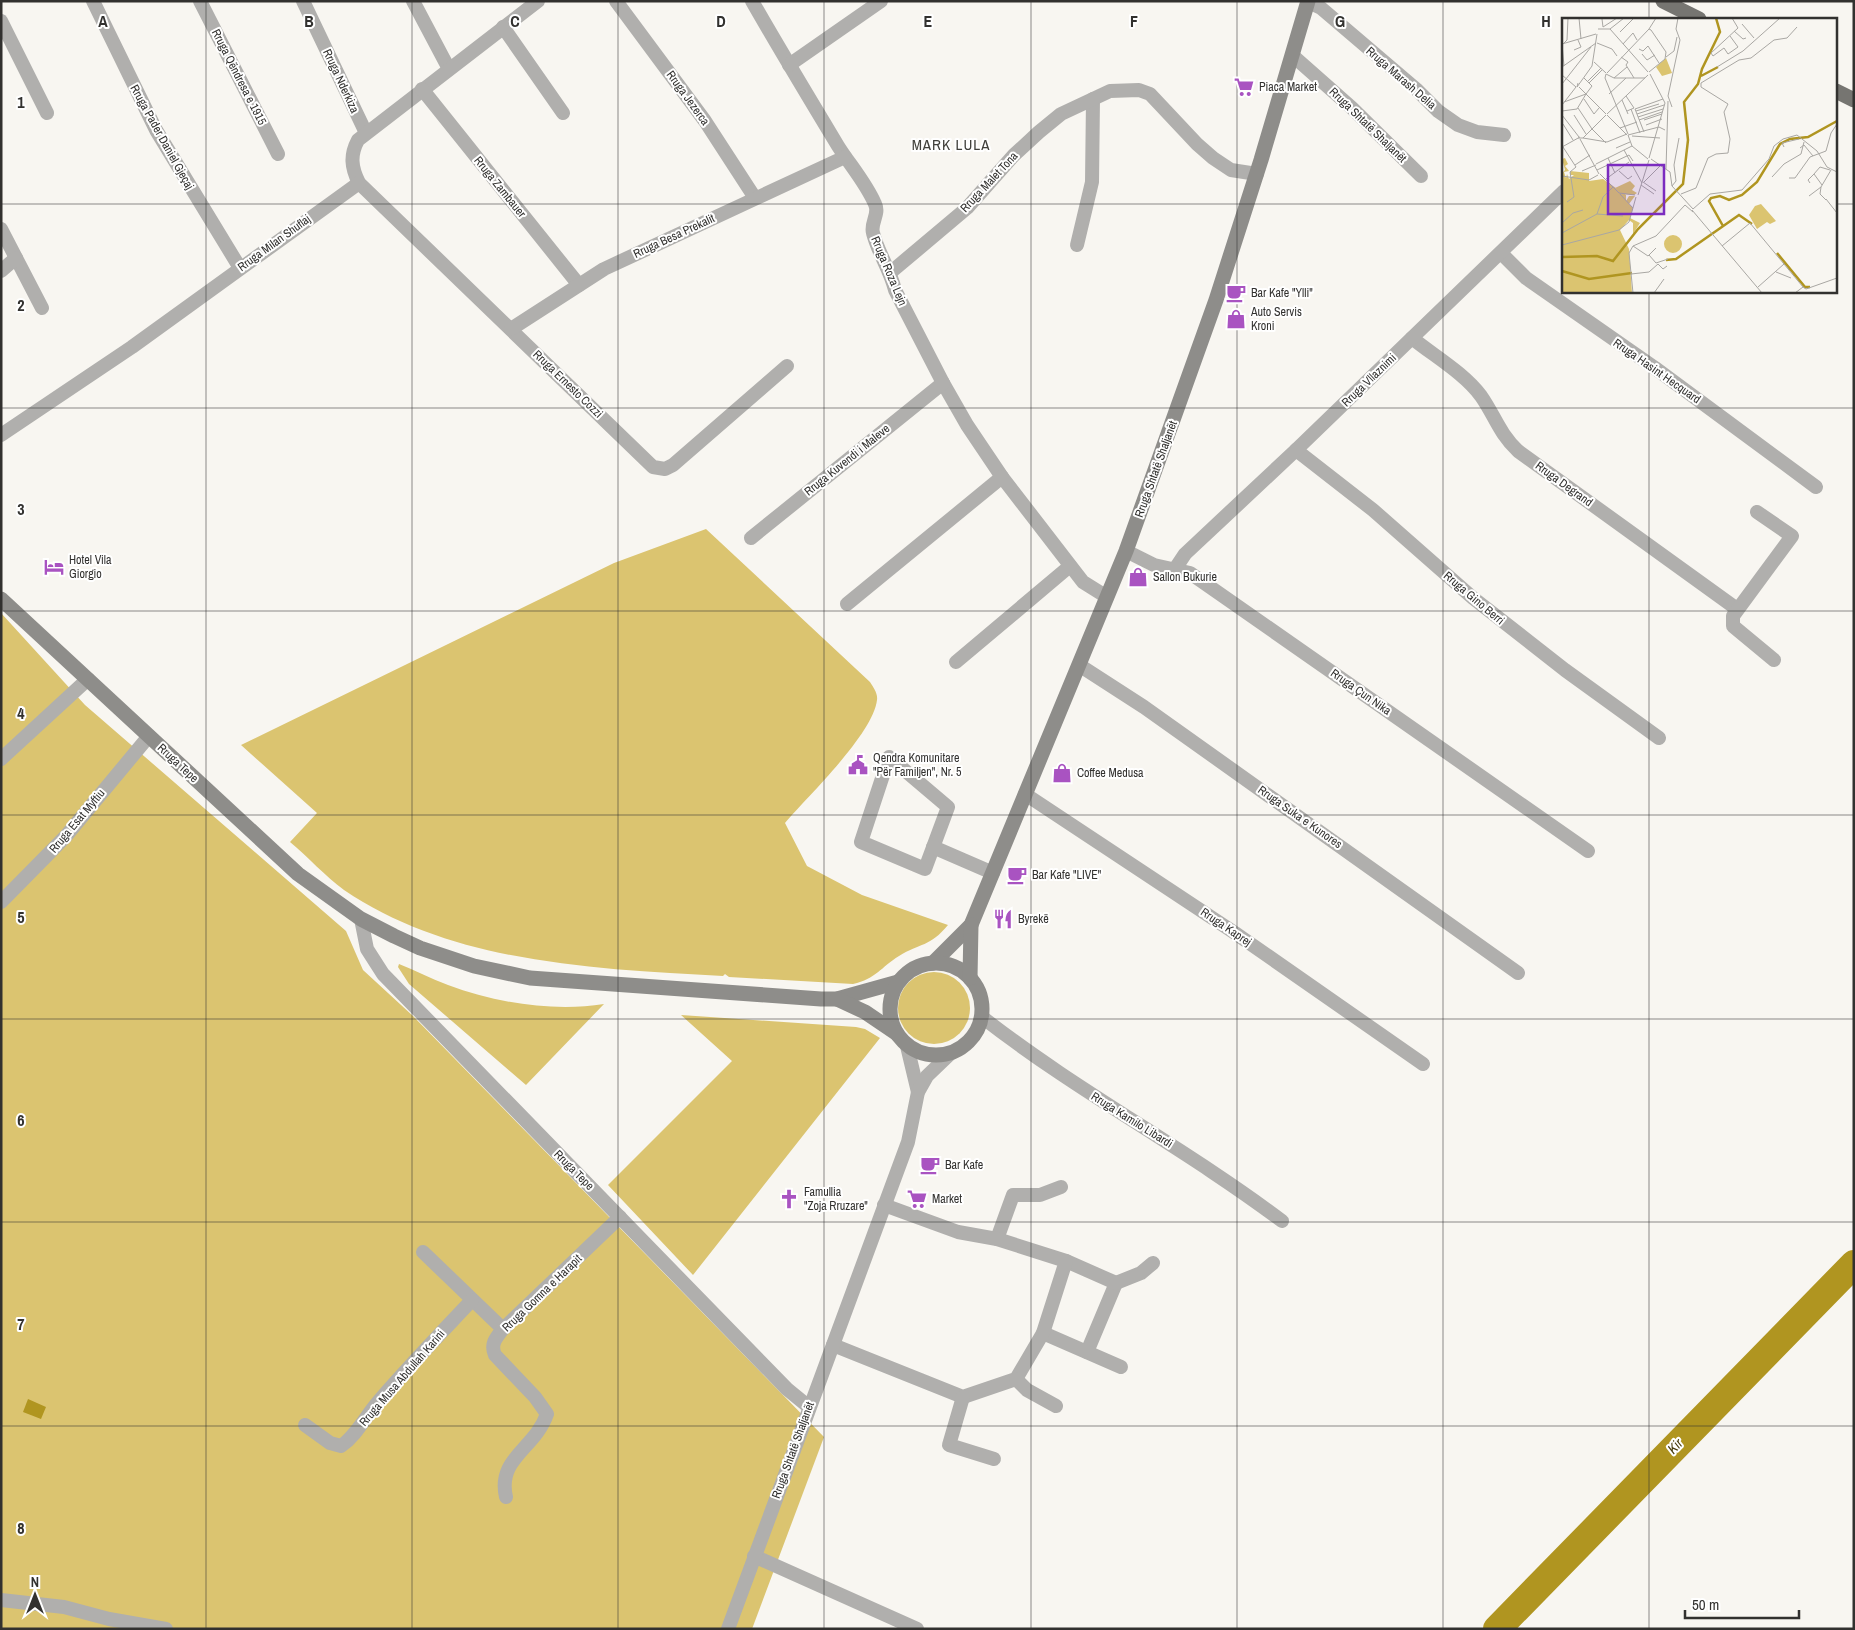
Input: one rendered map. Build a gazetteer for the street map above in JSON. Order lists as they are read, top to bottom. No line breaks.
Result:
{"streets":{"main road":["Rruga Shtatë Shaljanët","Rruga Tepe"],"street":["Rruga Qëndresa e 1915","Rruga Marash Delia","Rruga Nderkiza","Rruga Jezerca","Rruga Pader Daniel Gjeçaj","Rruga Malet Tona","Rruga Zambauer","Rruga Besa Prekalit","Rruga Milan Shuflaj","Rruga Roza Lejn","Rruga Hasint Hecquard","Rruga Vllaznimi","Rruga Ernesto Cozzi","Rruga Kuvendi i Maleve","Rruga Degrand","Rruga Gino Berri","Rruga Çun Nika","Rruga Suka e Kunores","Rruga Esat Myftiu","Rruga Kaprej","Rruga Kamilo Libardi","Rruga Gomna e Harapit","Rruga Musa Abdullah Karini"]},"crossings":[["Rruga Marash Delia","Rruga Shtatë Shaljanët"],["Rruga Jezerca","Rruga Besa Prekalit"],["Rruga Shtatë Shaljanët","Rruga Malet Tona"],["Rruga Shtatë Shaljanët","Rruga Roza Lejn"],["Rruga Shtatë Shaljanët","Rruga Çun Nika"],["Rruga Shtatë Shaljanët","Rruga Tepe"],["Rruga Shtatë Shaljanët","Rruga Suka e Kunores"],["Rruga Shtatë Shaljanët","Rruga Kaprej"],["Rruga Shtatë Shaljanët","Rruga Kamilo Libardi"],["Rruga Pader Daniel Gjeçaj","Rruga Milan Shuflaj"],["Rruga Malet Tona","Rruga Roza Lejn"],["Rruga Zambauer","Rruga Besa Prekalit"],["Rruga Besa Prekalit","Rruga Roza Lejn"],["Rruga Besa Prekalit","Rruga Ernesto Cozzi"],["Rruga Milan Shuflaj","Rruga Ernesto Cozzi"],["Rruga Roza Lejn","Rruga Kuvendi i Maleve"],["Rruga Hasint Hecquard","Rruga Vllaznimi"],["Rruga Vllaznimi","Rruga Degrand"],["Rruga Vllaznimi","Rruga Gino Berri"],["Rruga Vllaznimi","Rruga Çun Nika"],["Rruga Tepe","Rruga Esat Myftiu"],["Rruga Tepe","Rruga Kamilo Libardi"],["Rruga Tepe","Rruga Gomna e Harapit"]],"districts":["MARK LULA"],"water":["Kir"],"places":{"supermarket":["Piaca Market","Market"],"cafe":["Bar Kafe \"Ylli\"","Bar Kafe \"LIVE\"","Bar Kafe"],"shop":["Auto Servis Kroni","Sallon Bukurie","Coffee Medusa"],"hotel":["Hotel Vila Giorgio"],"public building":["Qendra Komunitare \"Për Familjen\", Nr. 5"],"restaurant":["Byrekë"],"church":["Famullia \"Zoja Rruzare\""]},"scale_bar":"50 m","north":"top","grid":{"columns":["A","B","C","D","E","F","G","H"],"rows":["1","2","3","4","5","6","7","8"]}}
